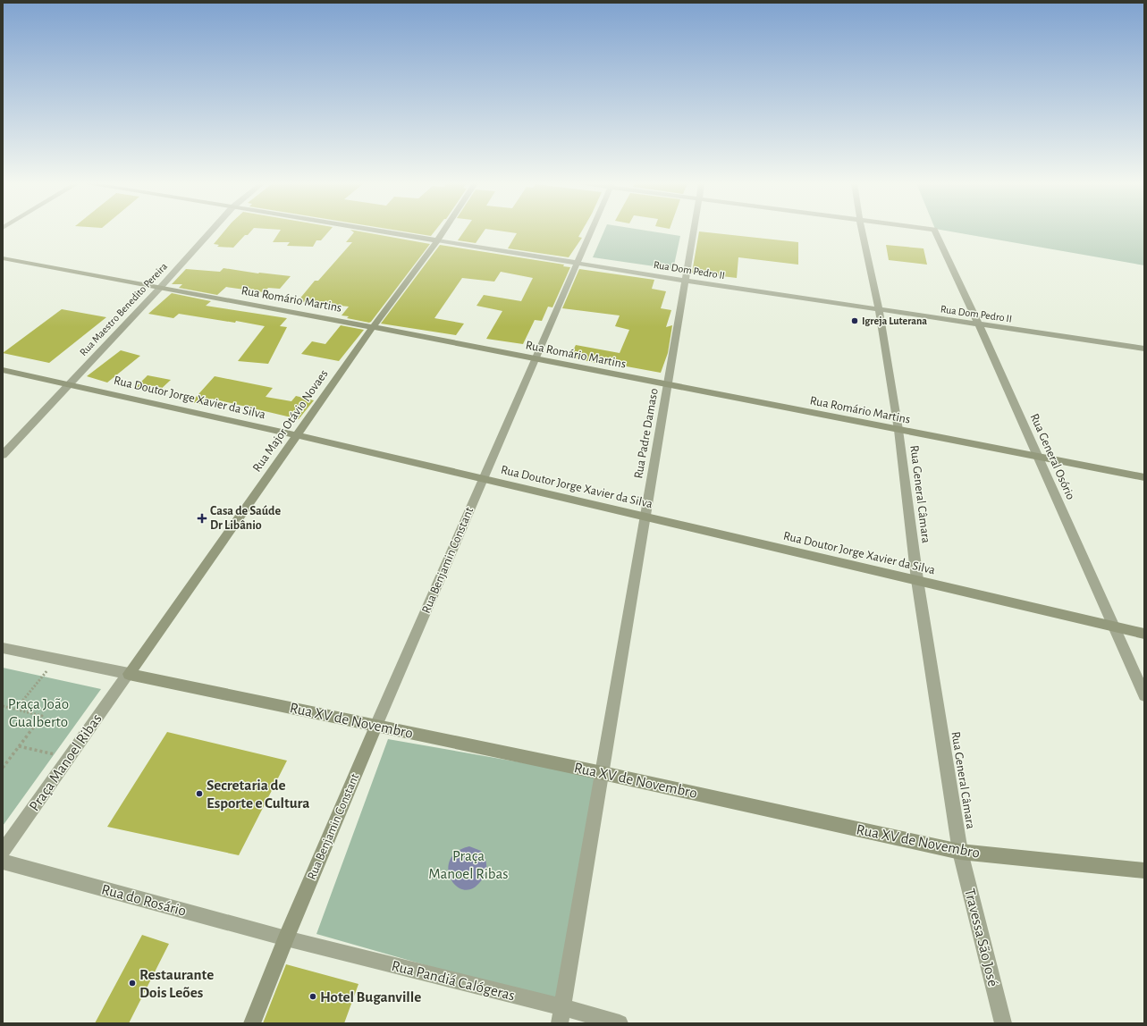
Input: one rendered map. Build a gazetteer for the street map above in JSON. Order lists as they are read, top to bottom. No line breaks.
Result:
{"streets":{"street":["Rua Dom Pedro II","Rua Romário Martins","Rua Maestro Benedito Pereira","Rua Doutor Jorge Xavier da Silva","Rua Major Otávio Novaes","Rua Padre Damaso","Rua General Osório","Rua General Câmara","Rua Benjamin Constant","Rua XV de Novembro","Praça Manoel Ribas","Rua do Rosário","Travessa São José","Rua Pandiá Calógeras"]},"crossings":[["Rua Dom Pedro II","Rua Major Otávio Novaes"],["Rua Dom Pedro II","Rua Padre Damaso"],["Rua Dom Pedro II","Rua General Osório"],["Rua Dom Pedro II","Rua General Câmara"],["Rua Dom Pedro II","Rua Benjamin Constant"],["Rua Romário Martins","Rua Maestro Benedito Pereira"],["Rua Romário Martins","Rua Major Otávio Novaes"],["Rua Romário Martins","Rua Padre Damaso"],["Rua Romário Martins","Rua General Osório"],["Rua Romário Martins","Rua General Câmara"],["Rua Romário Martins","Rua Benjamin Constant"],["Rua Maestro Benedito Pereira","Rua Doutor Jorge Xavier da Silva"],["Rua Doutor Jorge Xavier da Silva","Rua Major Otávio Novaes"],["Rua Doutor Jorge Xavier da Silva","Rua Padre Damaso"],["Rua Doutor Jorge Xavier da Silva","Rua General Osório"],["Rua Doutor Jorge Xavier da Silva","Rua General Câmara"],["Rua Doutor Jorge Xavier da Silva","Rua Benjamin Constant"],["Rua Major Otávio Novaes","Rua XV de Novembro"],["Rua Major Otávio Novaes","Praça Manoel Ribas"],["Rua Padre Damaso","Rua XV de Novembro"],["Rua General Câmara","Rua XV de Novembro"],["Rua General Câmara","Travessa São José"],["Rua Benjamin Constant","Rua XV de Novembro"],["Rua Benjamin Constant","Rua do Rosário"],["Rua Benjamin Constant","Rua Pandiá Calógeras"],["Rua XV de Novembro","Praça Manoel Ribas"],["Rua XV de Novembro","Travessa São José"],["Rua do Rosário","Rua Pandiá Calógeras"]],"parks":["Praça João Gualberto","Praça Manoel Ribas"],"places":{"other":["Igreja Luterana","Secretaria de Esporte e Cultura","Restaurante Dois Leões","Hotel Buganville"],"health":["Casa de Saúde Dr Libânio"]}}
